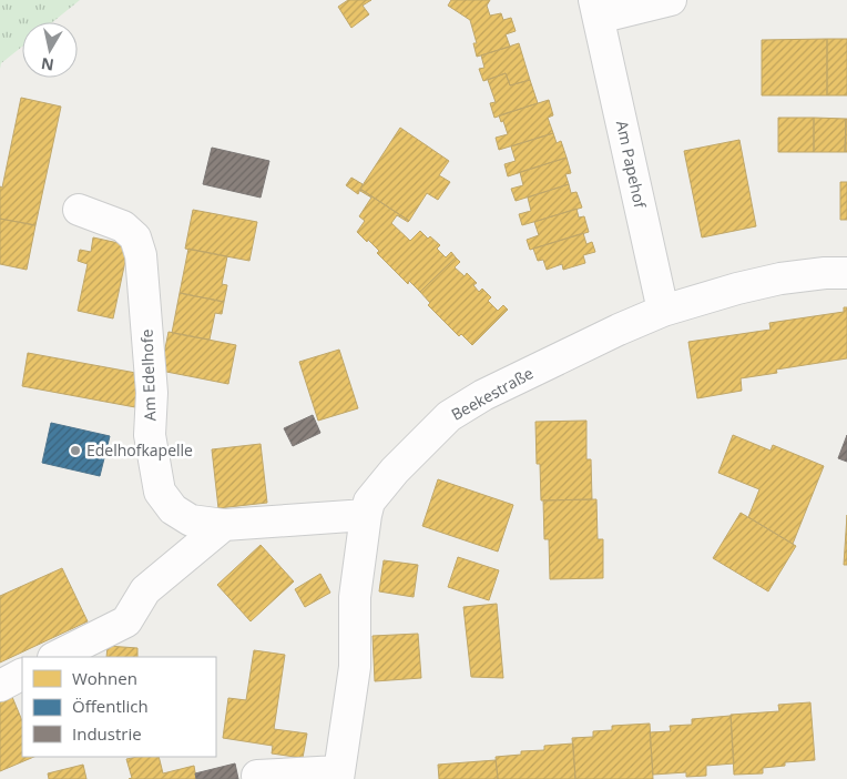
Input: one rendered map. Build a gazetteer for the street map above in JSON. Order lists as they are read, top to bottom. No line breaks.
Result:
{"streets":{"street":["Am Papehof","Am Edelhofe","Beekestraße"]},"crossings":[["Am Papehof","Beekestraße"],["Am Edelhofe","Beekestraße"]],"places":["Edelhofkapelle"],"legend":["Wohnen","Öffentlich","Industrie"],"north":"bottom"}
